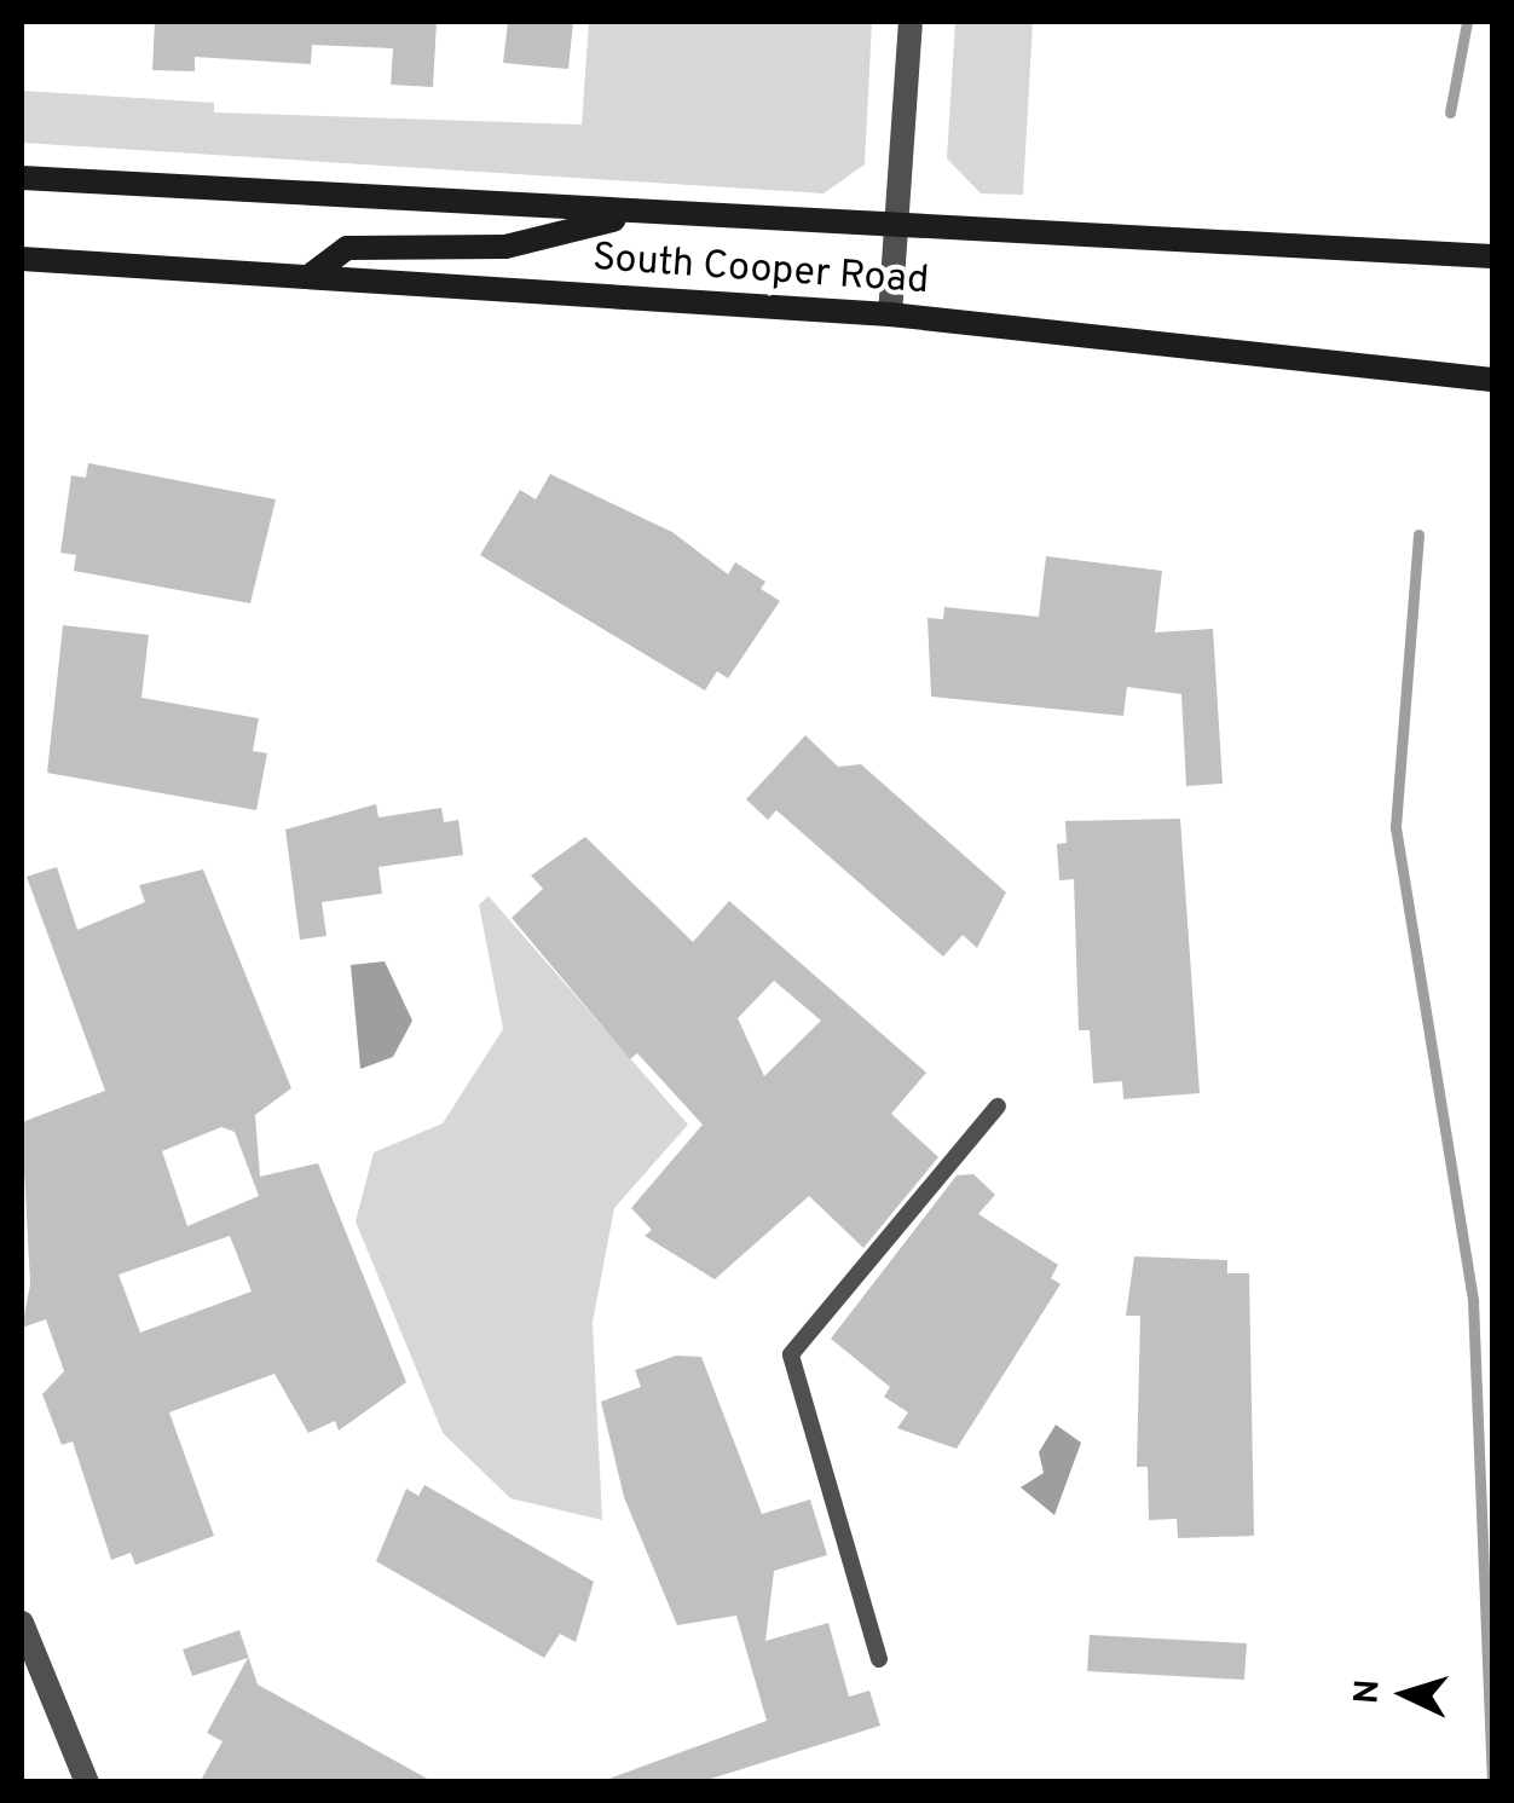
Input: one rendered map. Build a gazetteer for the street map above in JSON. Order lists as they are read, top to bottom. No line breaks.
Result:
{"streets":{"main road":["South Cooper Road"]},"north":"left"}
